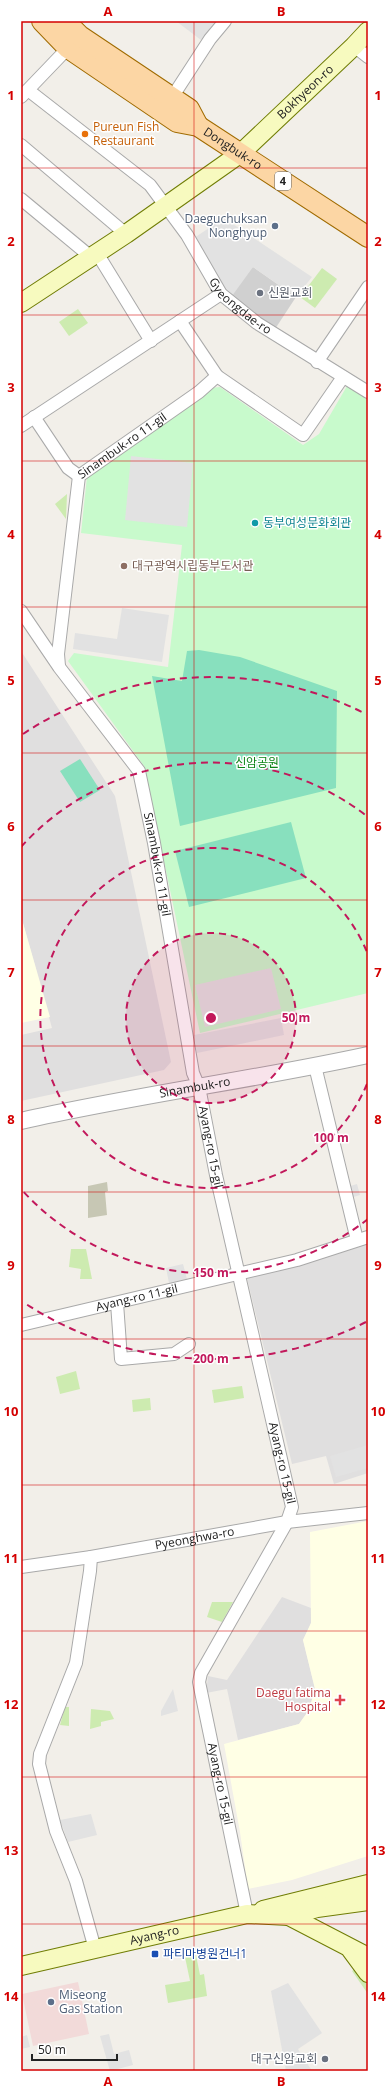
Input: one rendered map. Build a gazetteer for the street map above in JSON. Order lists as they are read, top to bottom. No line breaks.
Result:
{"streets":{"main road":["Bokhyeon-ro","Dongbuk-ro","4","Ayang-ro"],"street":["Gyeongdae-ro","Sinambuk-ro 11-gil","Sinambuk-ro","Ayang-ro 15-gil","Ayang-ro 11-gil","Pyeonghwa-ro"]},"crossings":[["Bokhyeon-ro","Dongbuk-ro"],["Sinambuk-ro 11-gil","Sinambuk-ro"],["Sinambuk-ro 11-gil","Ayang-ro 15-gil"],["Sinambuk-ro","Ayang-ro 15-gil"],["Ayang-ro 15-gil","Ayang-ro 11-gil"],["Ayang-ro 15-gil","Pyeonghwa-ro"],["Ayang-ro 15-gil","Ayang-ro"]],"parks":["신암공원"],"places":{"other":["Pureun Fish Restaurant","Daeguchuksan Nonghyup","신원교회","동부여성문화회관","대구광역시립동부도서관","Miseong Gas Station","대구신암교회"],"health":["Daegu fatima Hospital"],"transit":["파티마병원건너1"]},"scale_bar":"50 m","grid":{"columns":["A","B"],"rows":["1","2","3","4","5","6","7","8","9","10","11","12","13","14"]},"rings":["50 m","100 m","150 m","200 m"]}
